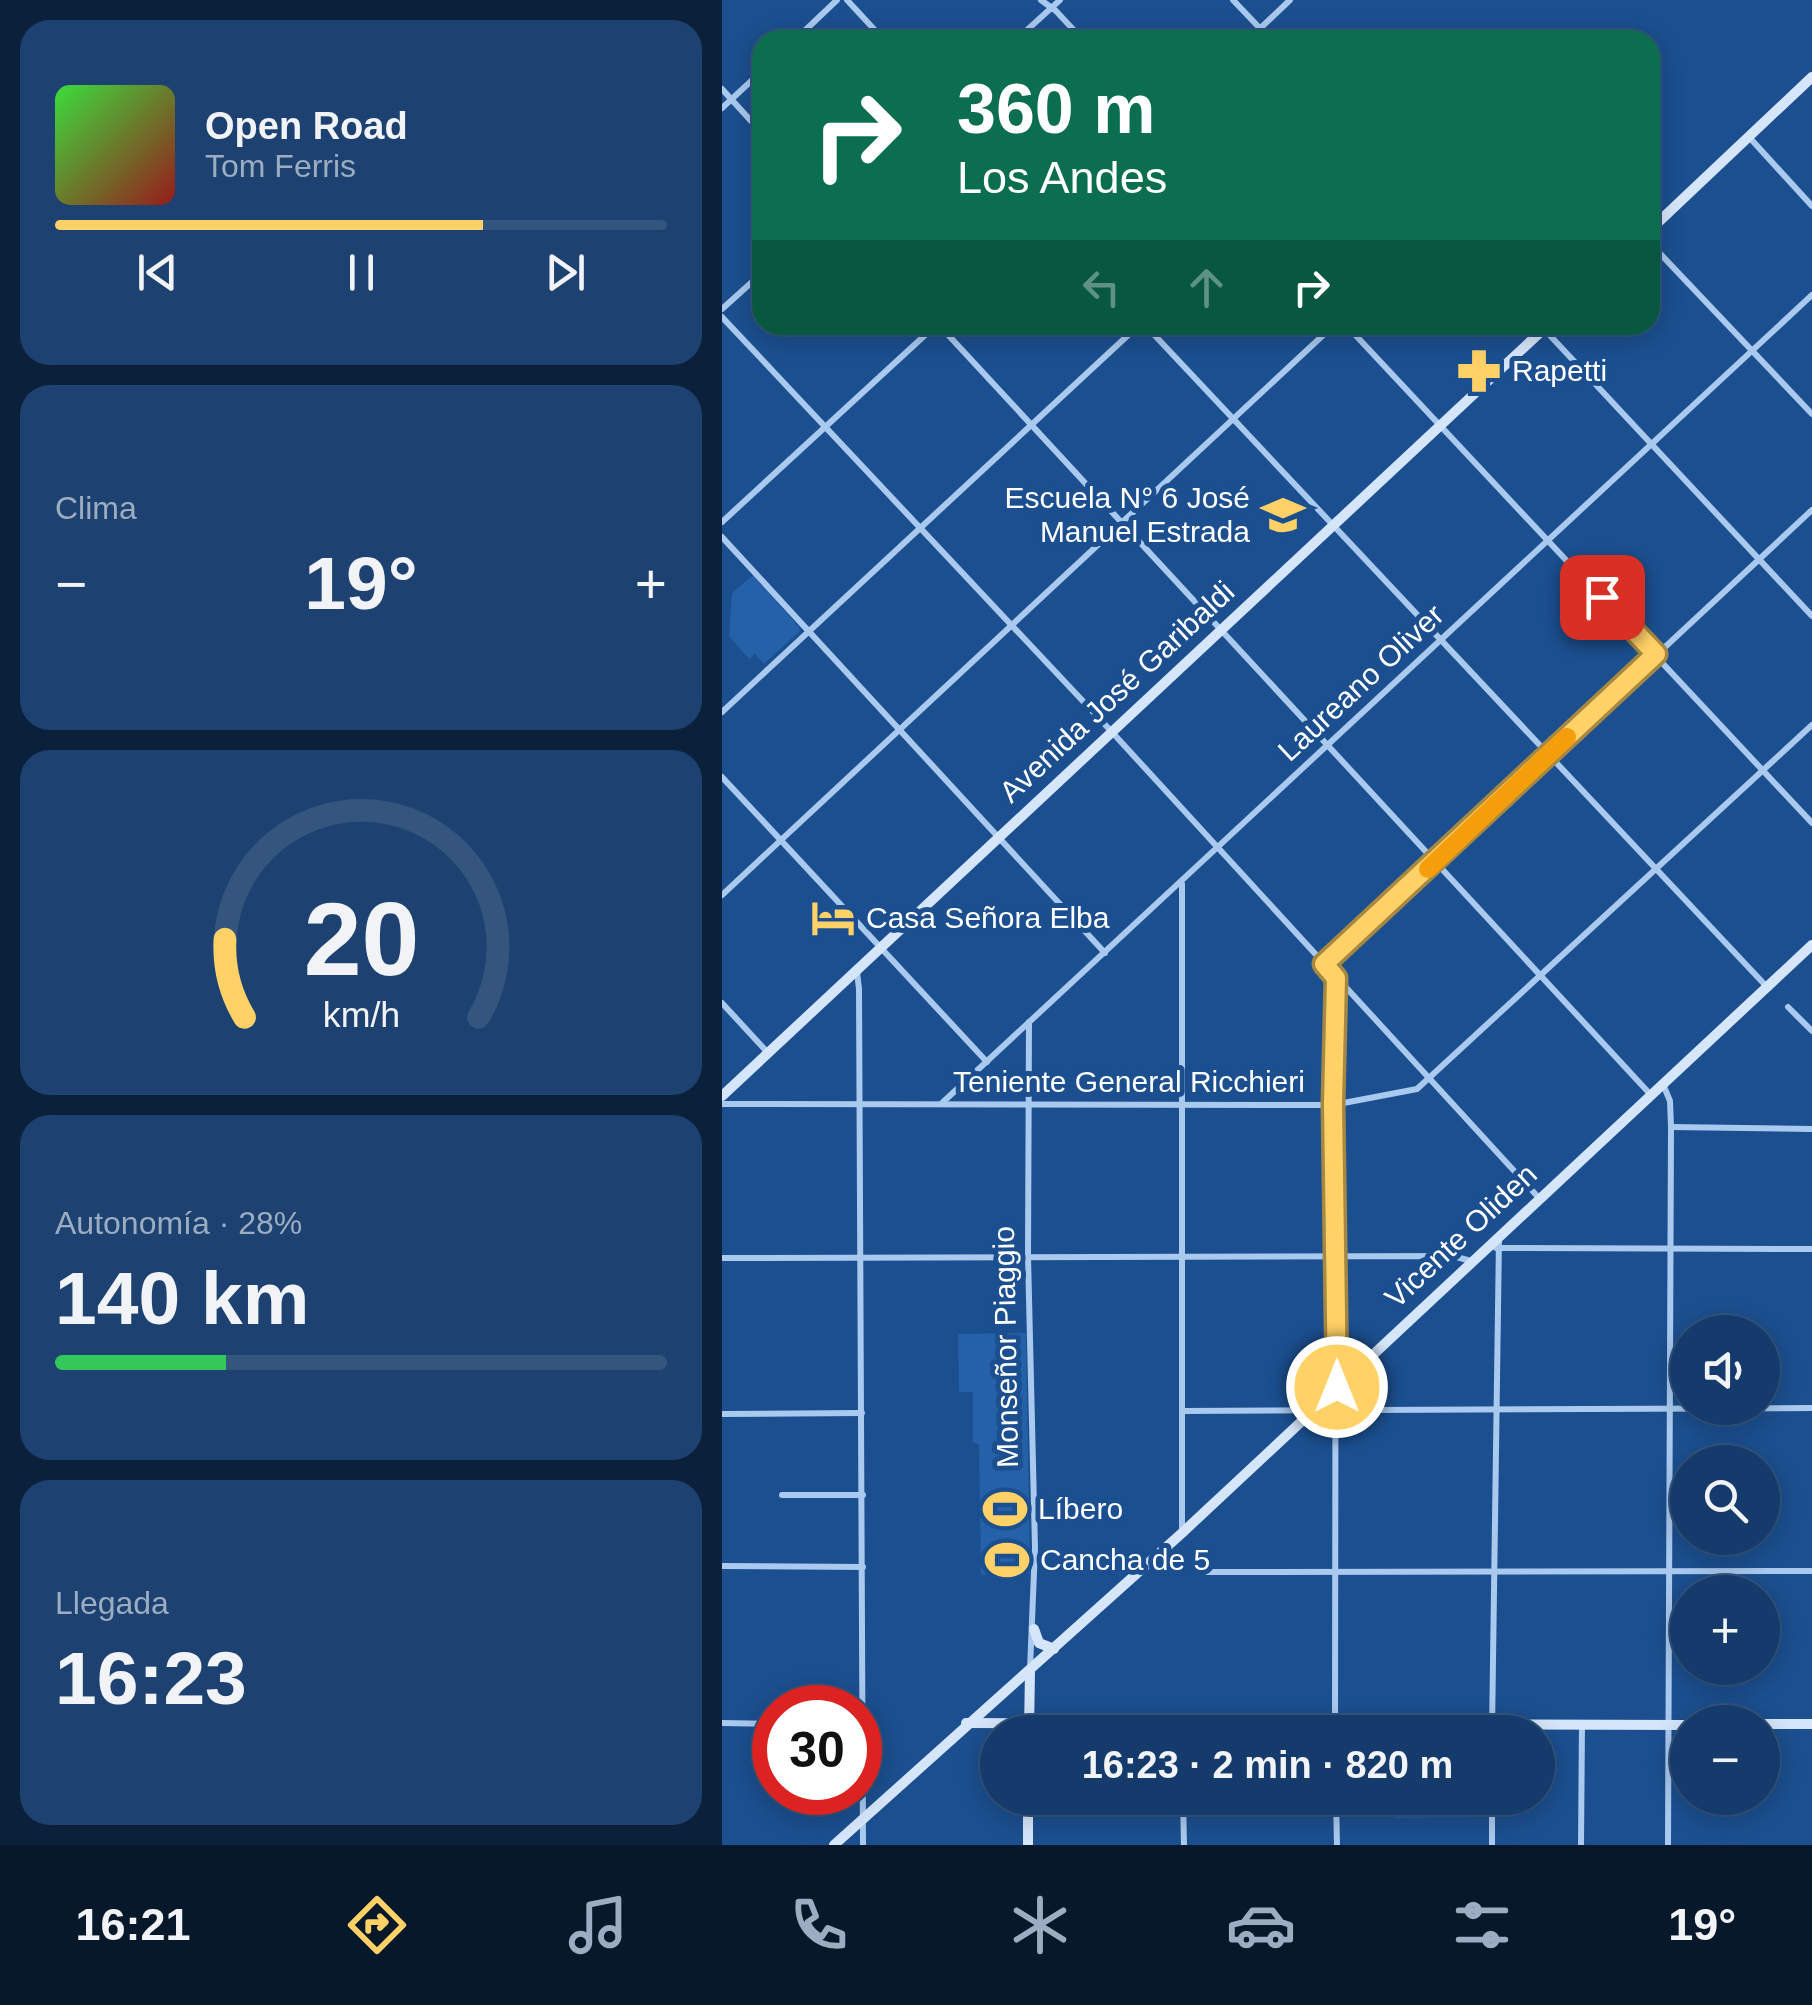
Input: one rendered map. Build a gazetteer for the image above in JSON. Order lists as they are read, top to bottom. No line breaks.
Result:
{"streets":{"street":["Laureano Oliver","Avenida José Garibaldi","Teniente General Ricchieri","Vicente Oliden","Monseñor Piaggio"]},"crossings":[["Laureano Oliver","Teniente General Ricchieri"],["Laureano Oliver","Monseñor Piaggio"],["Teniente General Ricchieri","Monseñor Piaggio"],["Vicente Oliden","Monseñor Piaggio"]],"places":{"pharmacy":["Rapetti"],"school or university":["Escuela N° 6 José Manuel Estrada"],"hotel":["Casa Señora Elba"],"sports":["Líbero","Cancha de 5"]},"page":{"turn":["360 m","Los Andes"],"song":["Open Road","Tom Ferris"],"tile":["Clima",["Autonomía · 28%","140 km"],["Llegada","16:23"]],"heat":["−","19°","+"],"map_buttons":["+","−"],"limit":"30","trip":"16:23 · 2 min · 820 m","tabs":["16:21","19°"],"gauge":["20","km/h"]}}
